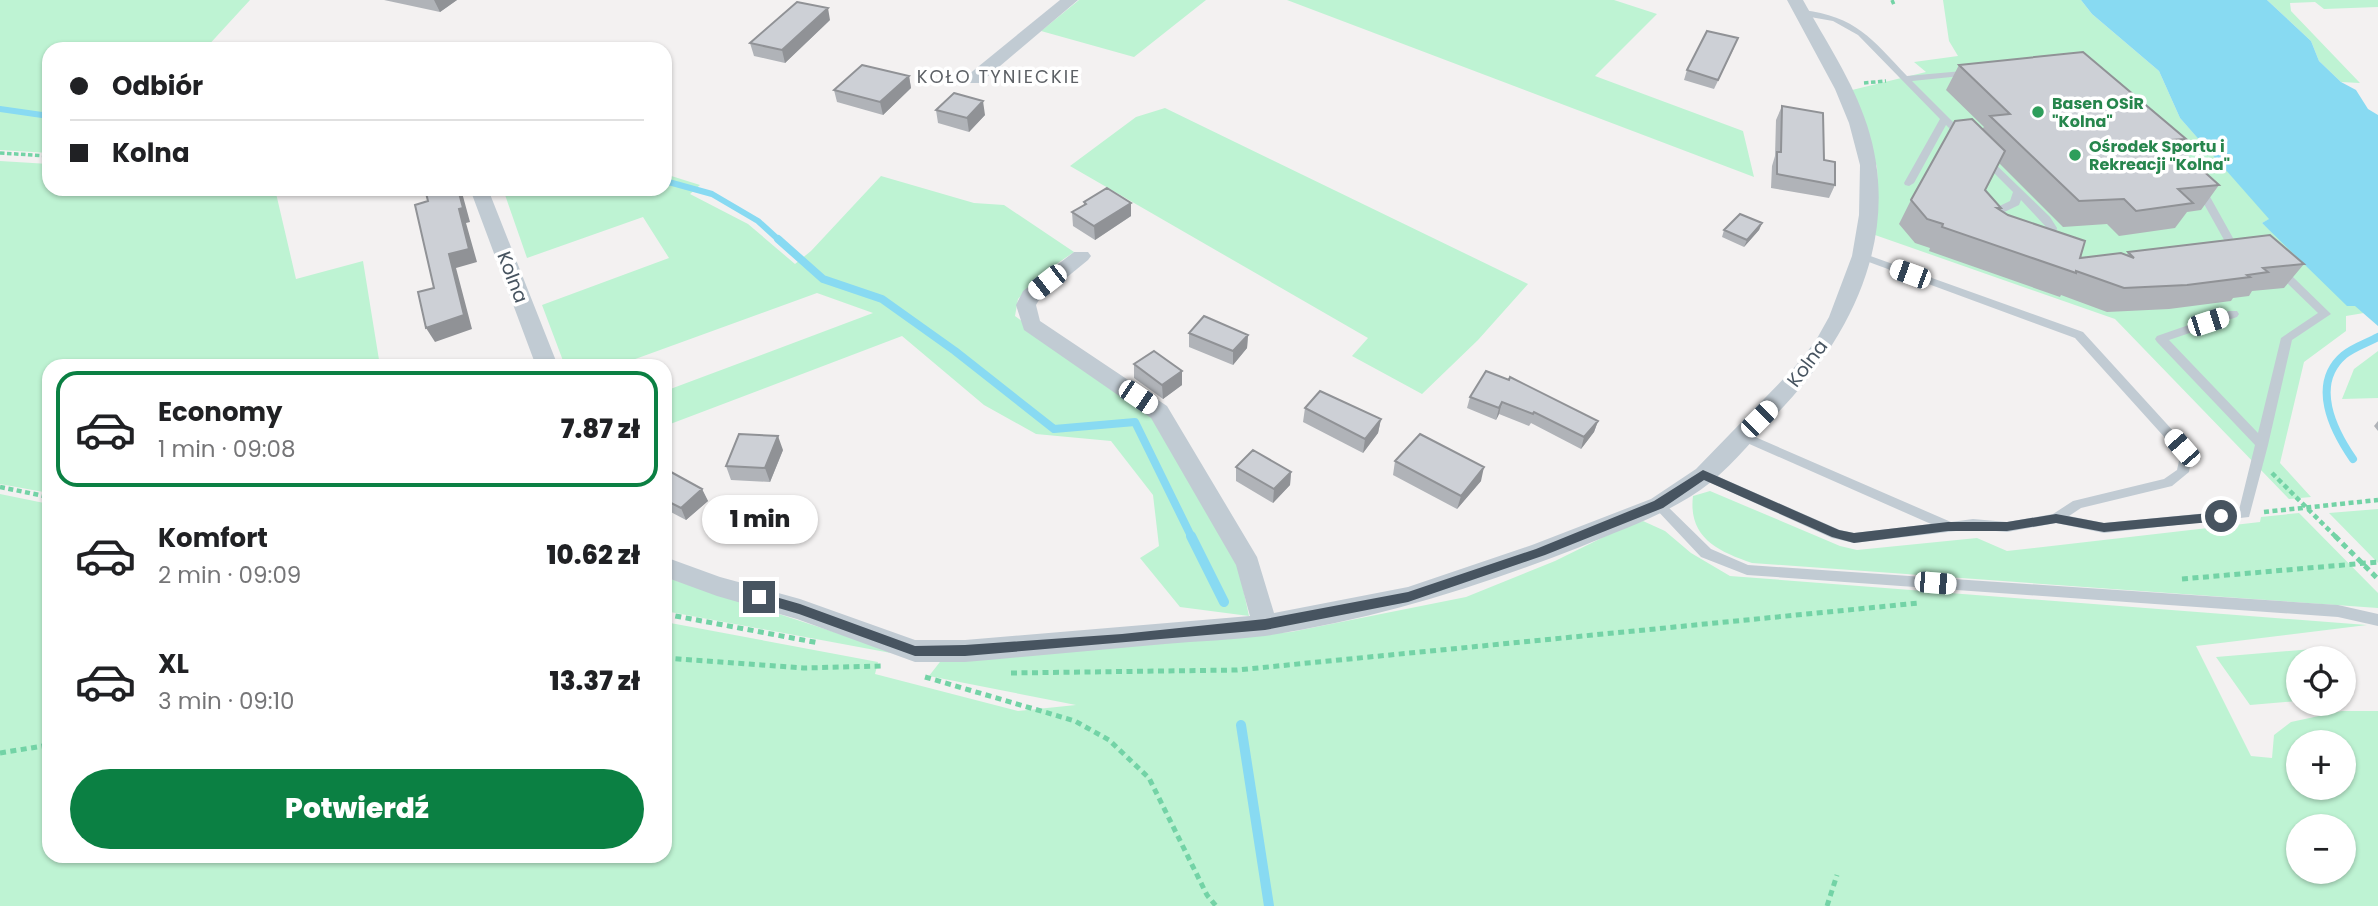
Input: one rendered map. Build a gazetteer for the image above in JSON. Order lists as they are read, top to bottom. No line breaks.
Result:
{"streets":{"street":["Kolna"]},"districts":["KOŁO TYNIECKIE"],"places":["Basen OSiR \"Kolna\"","Ośrodek Sportu i Rekreacji \"Kolna\""],"page":{"banner":["Odbiór","Kolna"],"list":[{"name":"Economy","note":"1 min · 09:08","value":"7.87 zł"},{"name":"Komfort","note":"2 min · 09:09","value":"10.62 zł"},{"name":"XL","note":"3 min · 09:10","value":"13.37 zł"}],"bubble":"1 min","map_buttons":["+","−"],"buttons":"Potwierdź"}}
